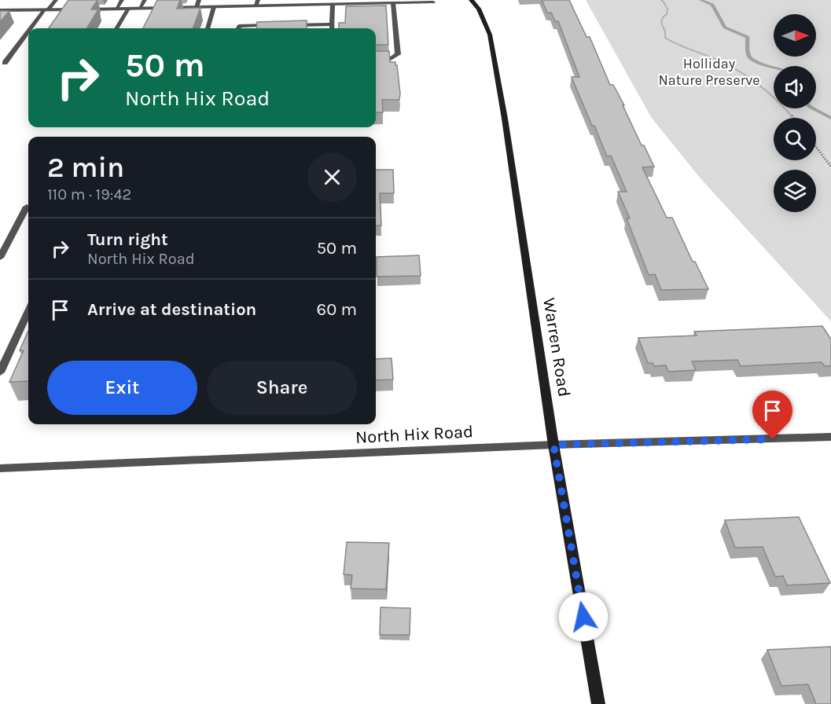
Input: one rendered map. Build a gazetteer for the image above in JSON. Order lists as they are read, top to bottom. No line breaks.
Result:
{"streets":{"main road":["Warren Road"],"street":["North Hix Road"]},"crossings":[["Warren Road","North Hix Road"]],"parks":["Holliday Nature Preserve"],"north":"right","page":{"turn":["50 m","North Hix Road"],"heading":["2 min","110 m · 19:42"],"list":[{"name":"Turn right","note":"North Hix Road","value":"50 m"},{"name":"Arrive at destination","value":"60 m"}],"buttons":["Exit","Share"]}}
